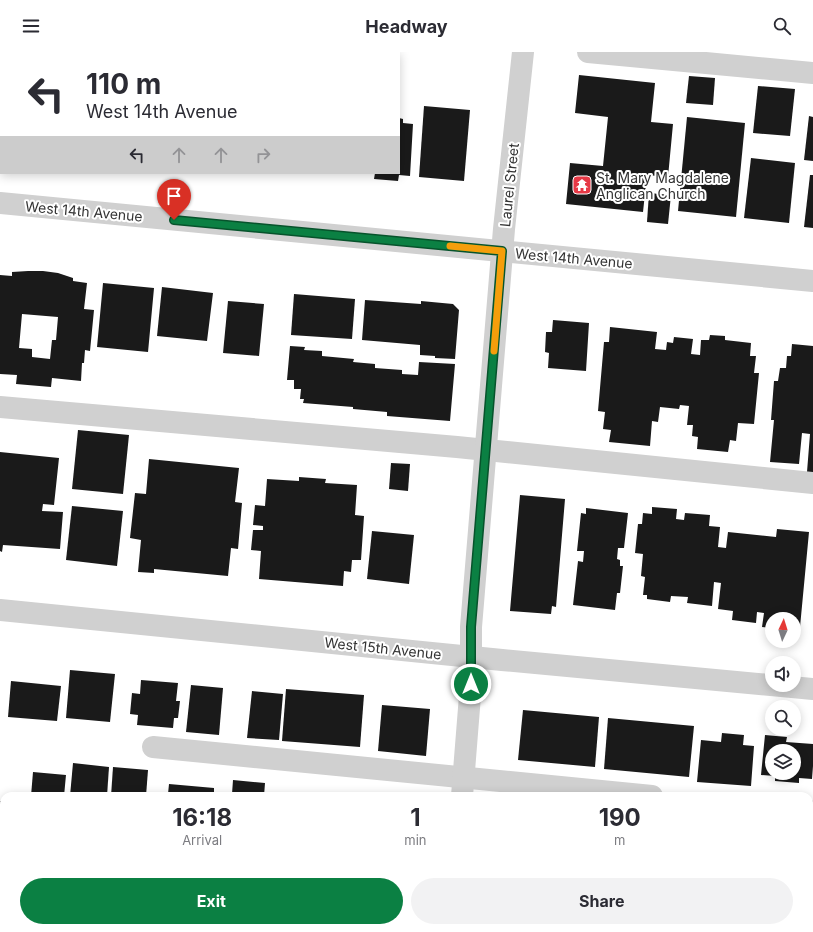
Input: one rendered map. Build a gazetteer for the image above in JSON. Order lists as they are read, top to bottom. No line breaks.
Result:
{"streets":{"street":["Laurel Street","West 14th Avenue","West 15th Avenue"]},"crossings":[["Laurel Street","West 14th Avenue"],["Laurel Street","West 15th Avenue"]],"places":{"temple":["St. Mary Magdalene Anglican Church"]},"north":"top","page":{"header":"Headway","turn":["110 m","West 14th Avenue"],"eta":["16:18","Arrival","1","min","190","m"],"buttons":["Exit","Share"]}}
